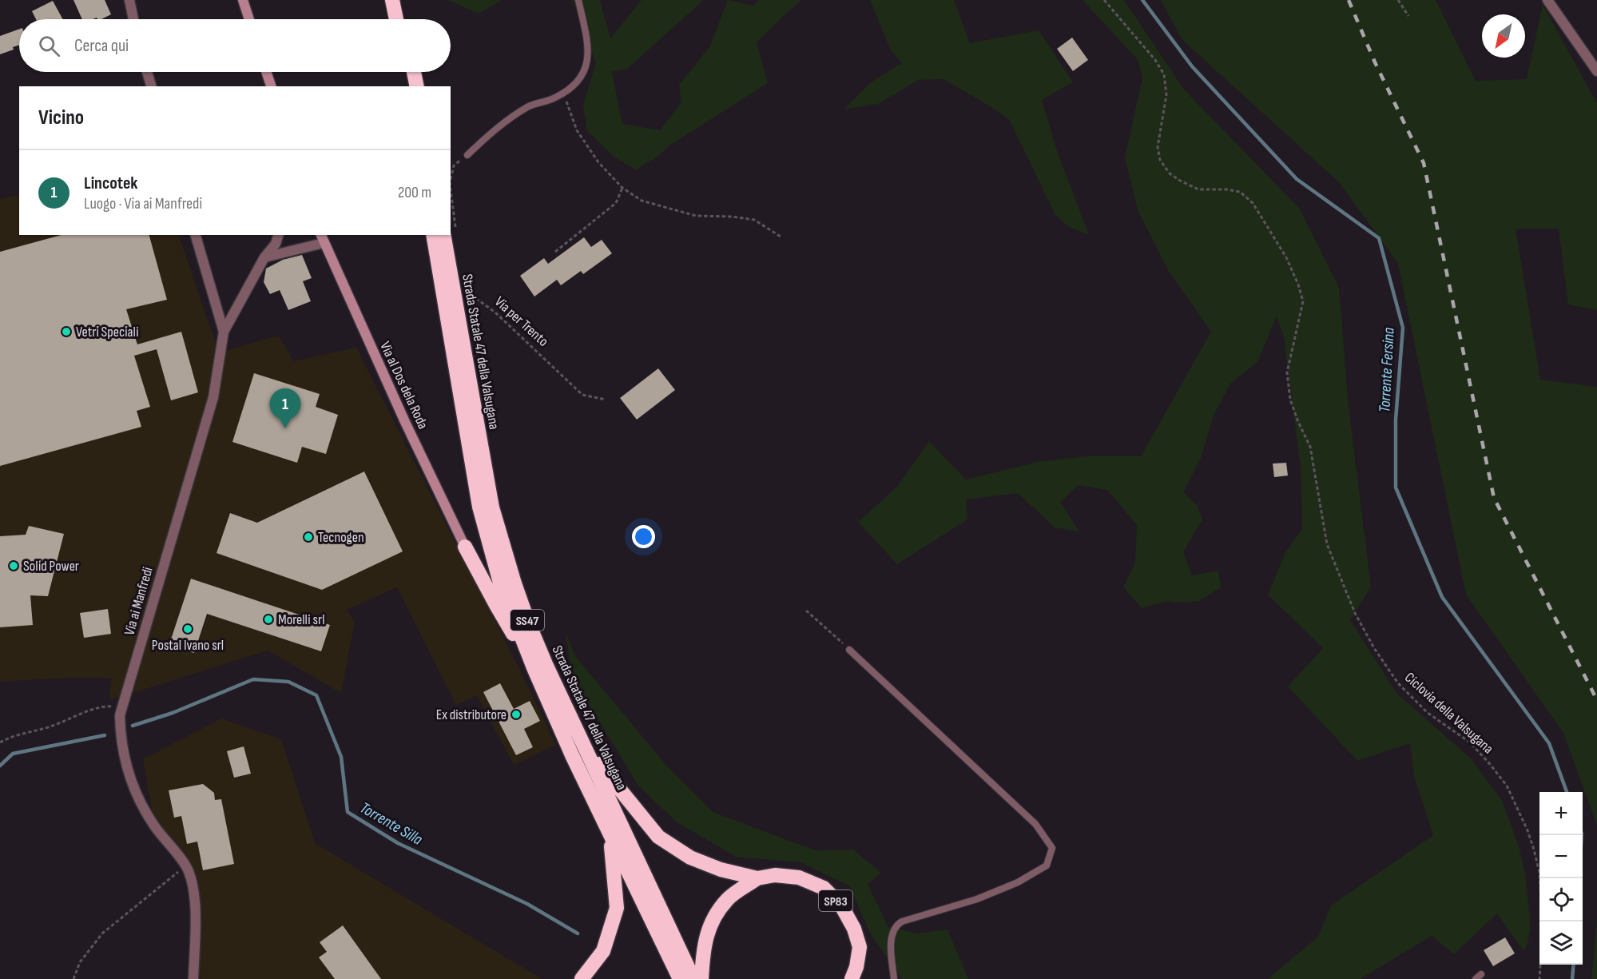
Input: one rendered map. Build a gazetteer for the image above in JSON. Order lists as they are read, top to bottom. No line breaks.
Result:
{"streets":{"highway":["Strada Statale 47 della Valsugana","SS47","SP83"],"main road":["Via al Dos dela Roda"],"street":["Via ai Manfredi"],"path":["Via per Trento","Ciclovia della Valsugana"]},"water":["Torrente Fersina","Torrente Silla"],"places":["Vetri Speciali","Tecnogen","Solid Power","Morelli srl","Postal Ivano srl","Ex distributore"],"north":"bottom left","page":{"search":"Cerca qui","heading":"Vicino","list":[{"mark":"1","name":"Lincotek","note":"Luogo · Via ai Manfredi","value":"200 m"}],"pins":"1","map_buttons":["+","−"]}}
